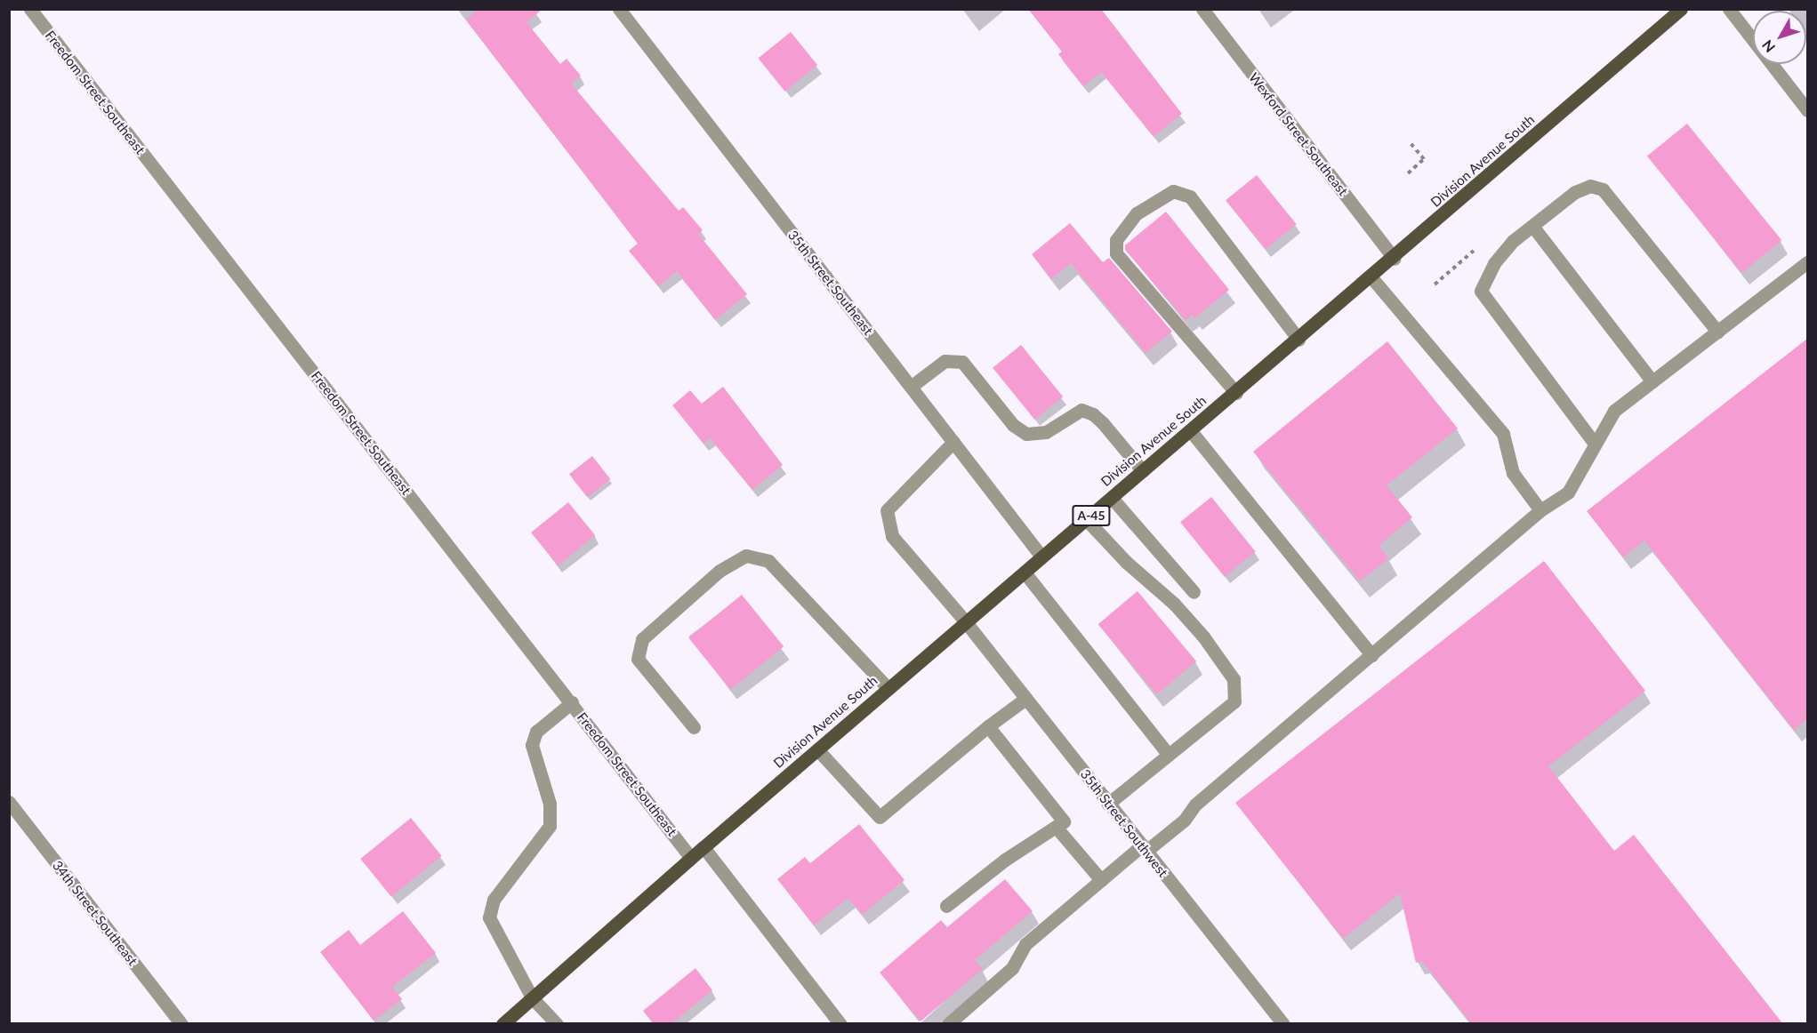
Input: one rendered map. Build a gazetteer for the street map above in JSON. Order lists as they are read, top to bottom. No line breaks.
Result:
{"streets":{"main road":["Division Avenue South","A-45"],"street":["Freedom Street Southeast","Wexford Street Southeast","35th Street Southeast","35th Street Southwest","34th Street Southeast"]},"crossings":[["Freedom Street Southeast","Division Avenue South"],["Wexford Street Southeast","Division Avenue South"],["Division Avenue South","35th Street Southeast"],["Division Avenue South","35th Street Southwest"],["35th Street Southeast","35th Street Southwest"]],"north":"bottom left"}
